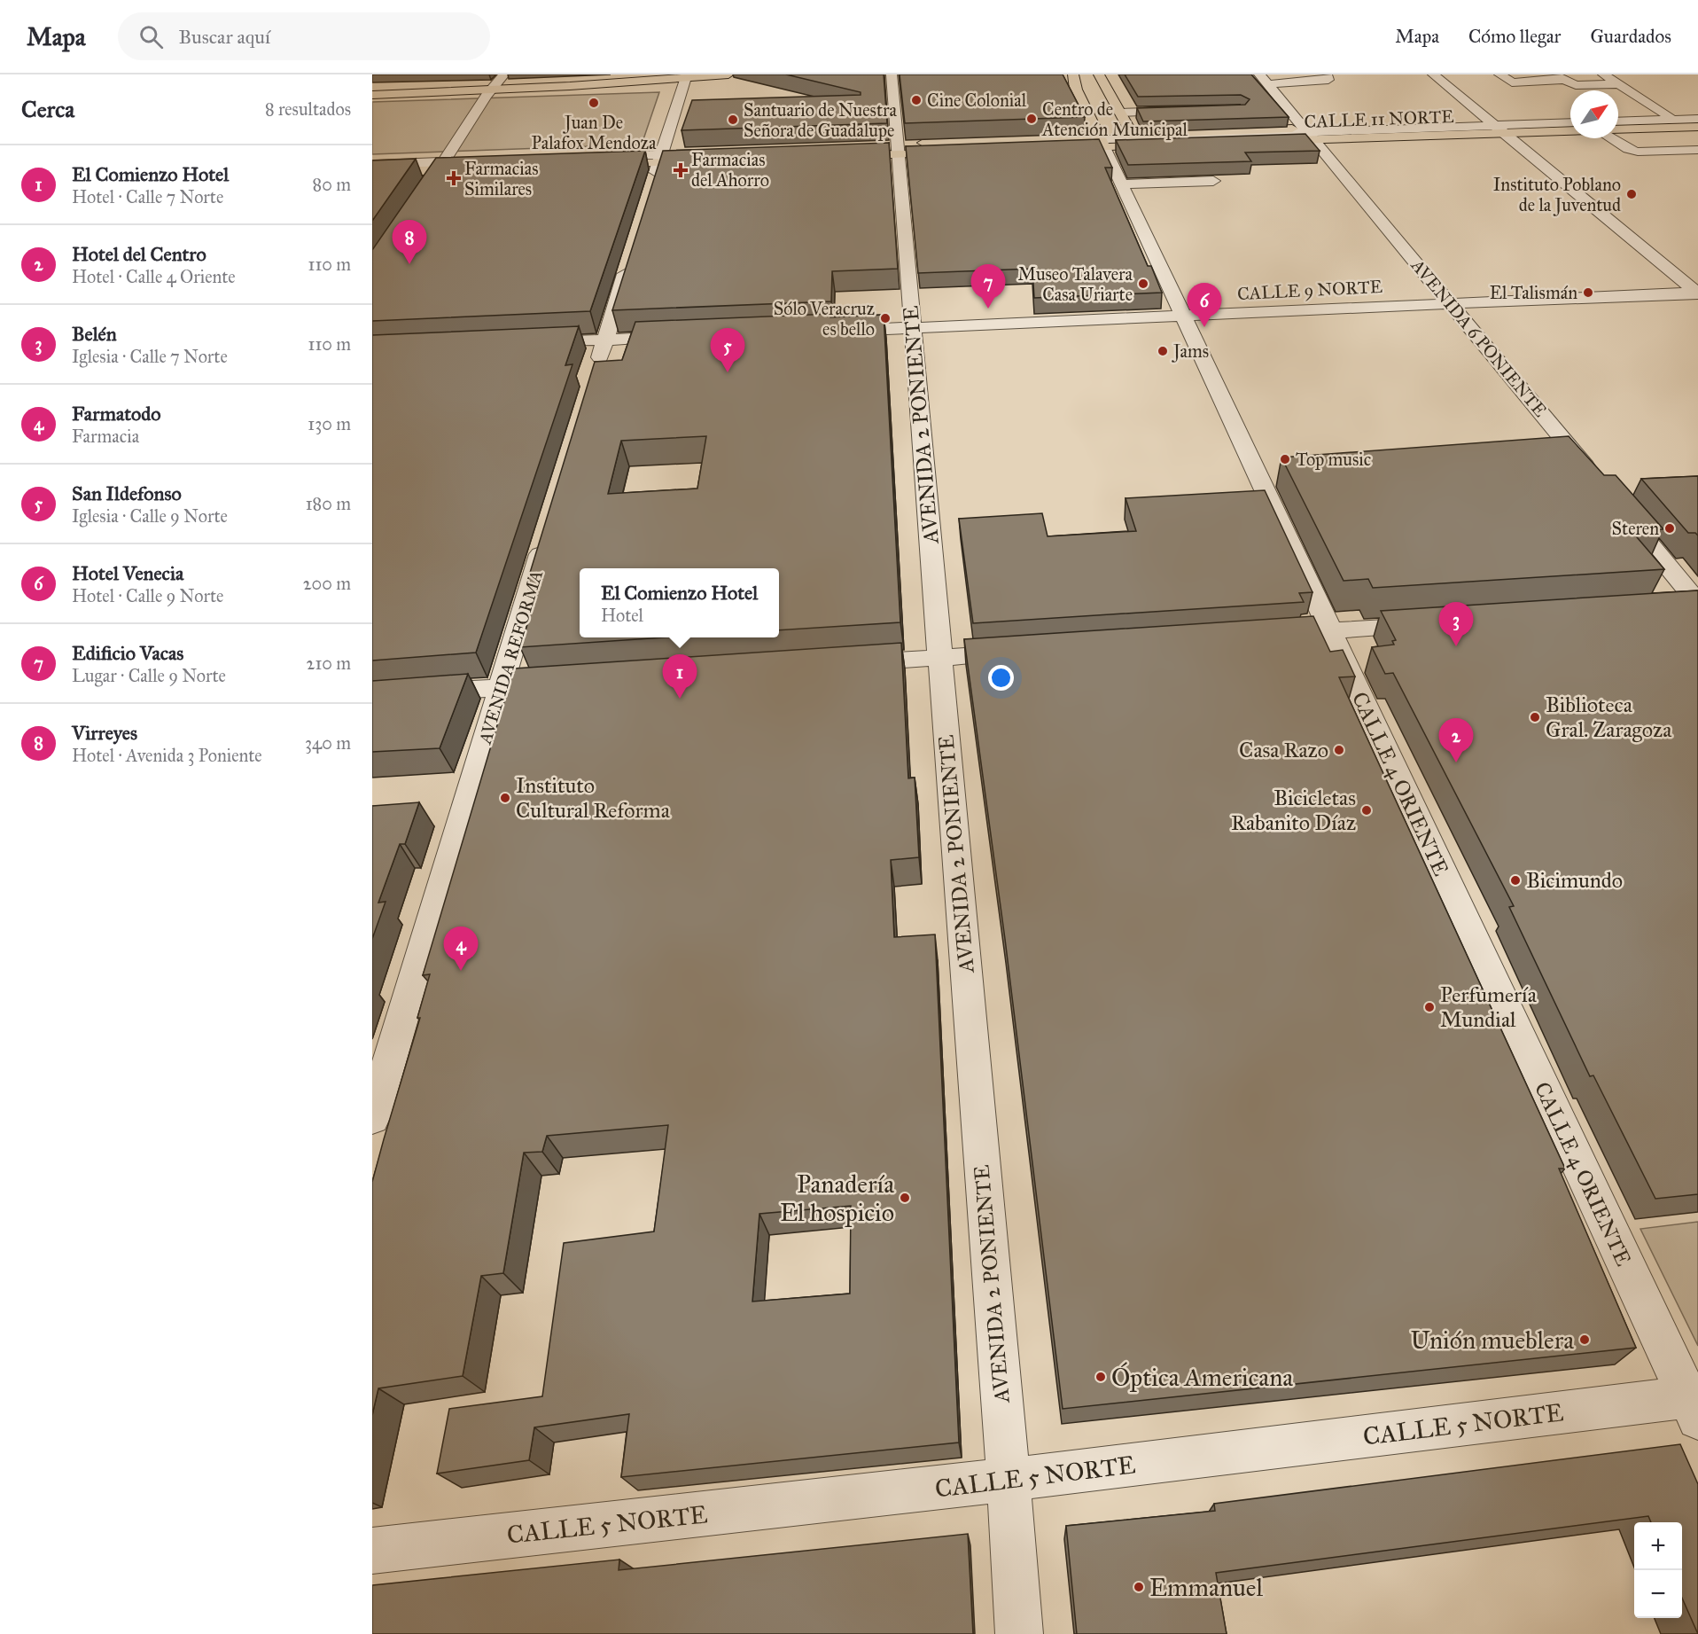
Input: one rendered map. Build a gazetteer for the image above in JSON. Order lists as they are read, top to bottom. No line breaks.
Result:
{"streets":{"main road":["CALLE 11 NORTE"],"street":["CALLE 9 NORTE","AVENIDA 6 PONIENTE","AVENIDA 2 PONIENTE","AVENIDA REFORMA","CALLE 4 ORIENTE","CALLE 5 NORTE"]},"crossings":[["CALLE 11 NORTE","AVENIDA 6 PONIENTE"],["CALLE 11 NORTE","CALLE 4 ORIENTE"],["CALLE 9 NORTE","AVENIDA 6 PONIENTE"],["CALLE 9 NORTE","AVENIDA 2 PONIENTE"],["CALLE 9 NORTE","CALLE 4 ORIENTE"],["AVENIDA 2 PONIENTE","CALLE 5 NORTE"],["CALLE 4 ORIENTE","CALLE 5 NORTE"]],"places":{"other":["Cine Colonial","Juan De Palafox Mendoza","Centro de Atención Municipal","Santuario de Nuestra Señora de Guadalupe","Instituto Poblano de la Juventud","Museo Talavera Casa Uriarte","El Talismán","Sólo Veracruz es bello","Jams","Top music","Steren","Biblioteca Gral. Zaragoza","Casa Razo","Instituto Cultural Reforma","Bicicletas Rabanito Díaz","Bicimundo","Perfumería Mundial","Panadería El hospicio","Unión mueblera","Óptica Americana","Emmanuel"],"health":["Farmacias del Ahorro","Farmacias Similares"]},"north":"top right","page":{"header":"Mapa","search":"Buscar aquí","nav":["Mapa","Cómo llegar","Guardados"],"heading":["Cerca","8 resultados"],"list":[{"mark":"1","name":"El Comienzo Hotel","note":"Hotel · Calle 7 Norte","value":"80 m"},{"mark":"2","name":"Hotel del Centro","note":"Hotel · Calle 4 Oriente","value":"110 m"},{"mark":"3","name":"Belén","note":"Iglesia · Calle 7 Norte","value":"110 m"},{"mark":"4","name":"Farmatodo","note":"Farmacia","value":"130 m"},{"mark":"5","name":"San Ildefonso","note":"Iglesia · Calle 9 Norte","value":"180 m"},{"mark":"6","name":"Hotel Venecia","note":"Hotel · Calle 9 Norte","value":"200 m"},{"mark":"7","name":"Edificio Vacas","note":"Lugar · Calle 9 Norte","value":"210 m"},{"mark":"8","name":"Virreyes","note":"Hotel · Avenida 3 Poniente","value":"340 m"}],"pins":["8","7","6","5","3","1","2","4"],"popup":["El Comienzo Hotel","Hotel"],"map_buttons":["+","−"]}}
